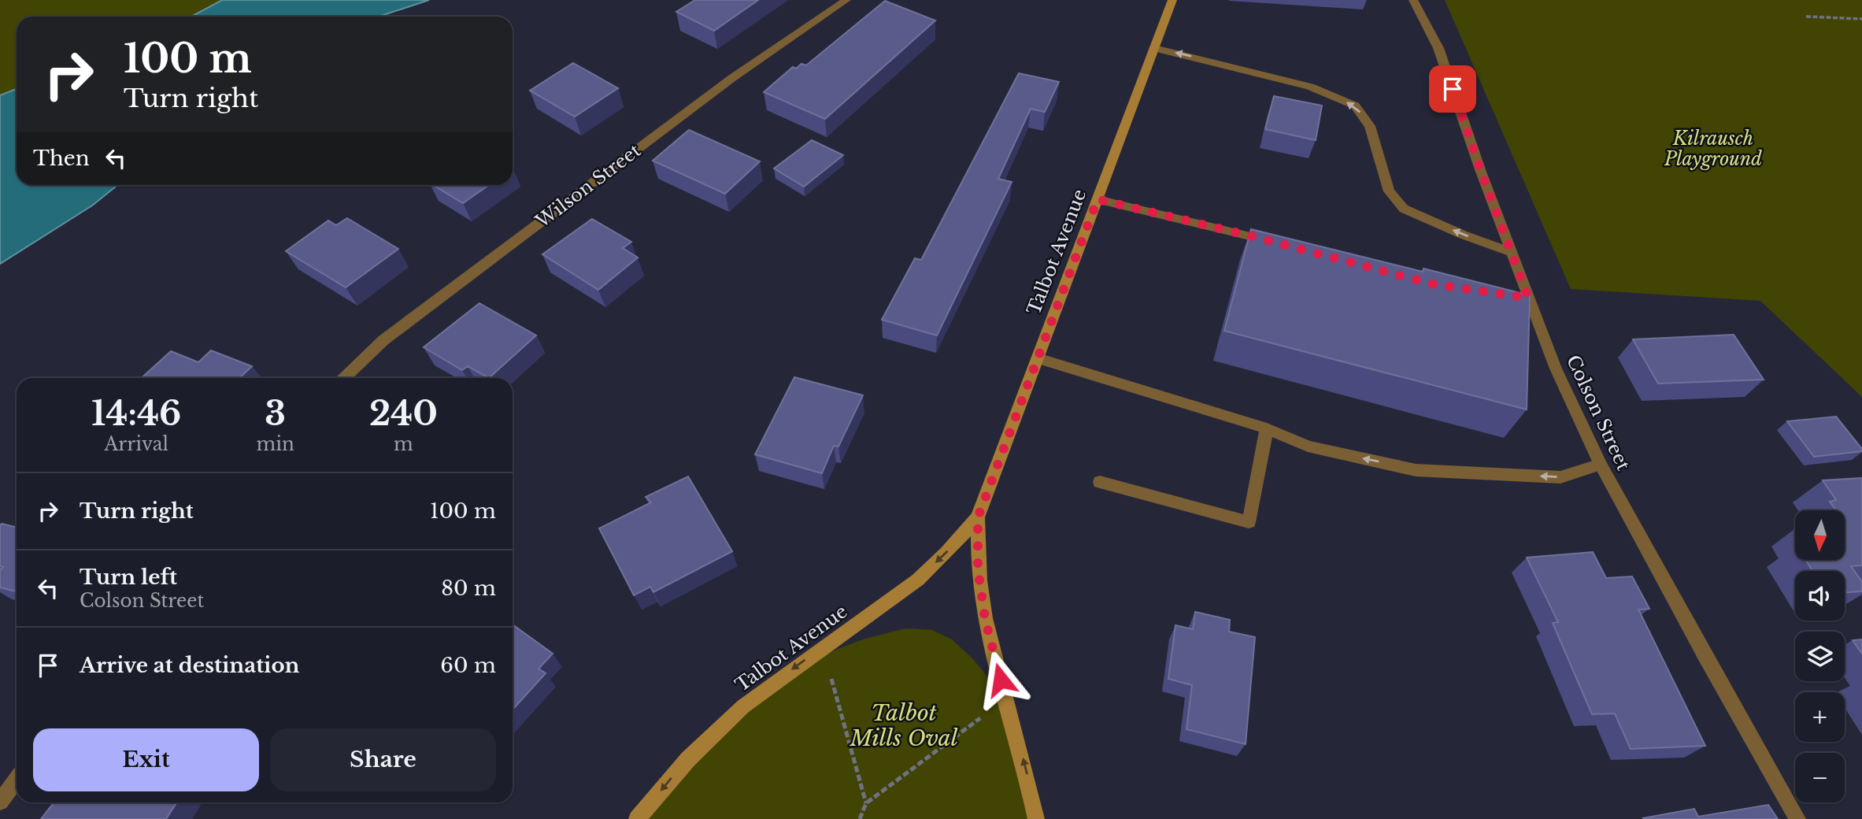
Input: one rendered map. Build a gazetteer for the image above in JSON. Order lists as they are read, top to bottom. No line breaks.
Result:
{"streets":{"street":["Wilson Street","Talbot Avenue","Colson Street"]},"parks":["Kilrausch Playground","Talbot Mills Oval"],"north":"bottom","page":{"turn":["100 m","Turn right"],"then":"Then","eta":["14:46","Arrival","3","min","240","m"],"list":[{"name":"Turn right","value":"100 m"},{"name":"Turn left","note":"Colson Street","value":"80 m"},{"name":"Arrive at destination","value":"60 m"}],"map_buttons":["+","−"],"buttons":["Exit","Share"]}}
